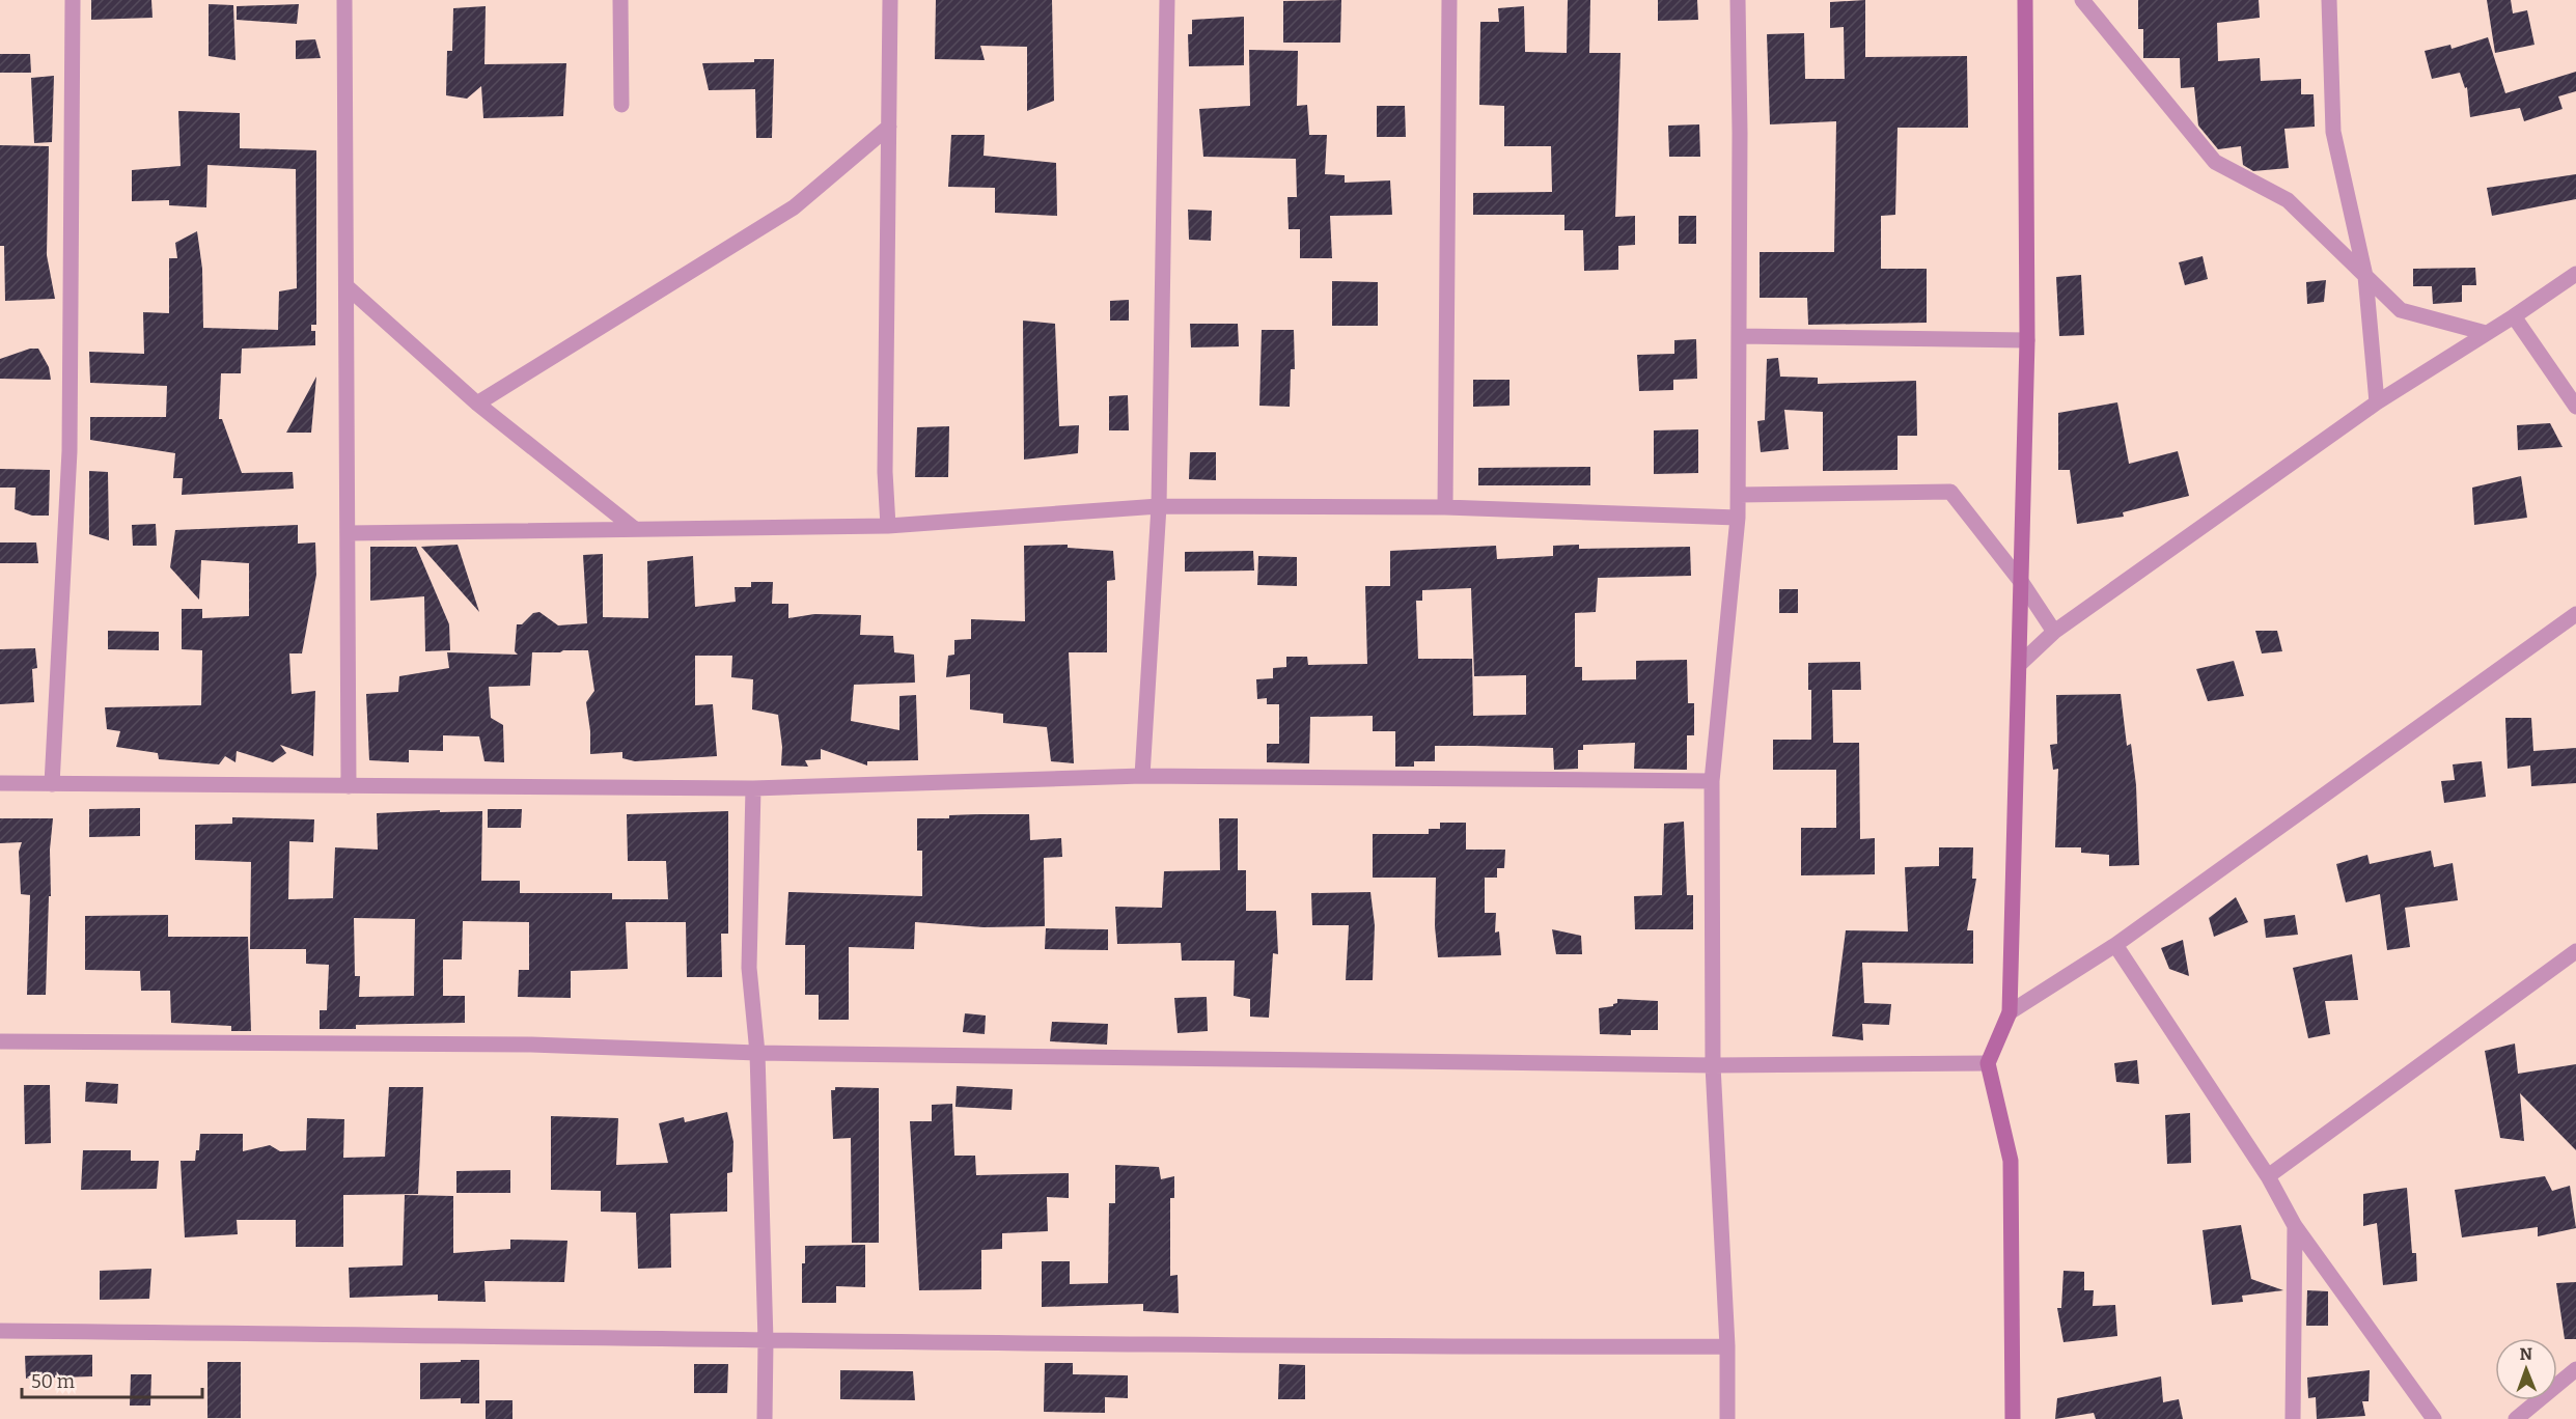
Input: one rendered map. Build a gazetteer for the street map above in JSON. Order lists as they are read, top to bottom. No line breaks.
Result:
{"scale_bar":"50 m","north":"top"}
